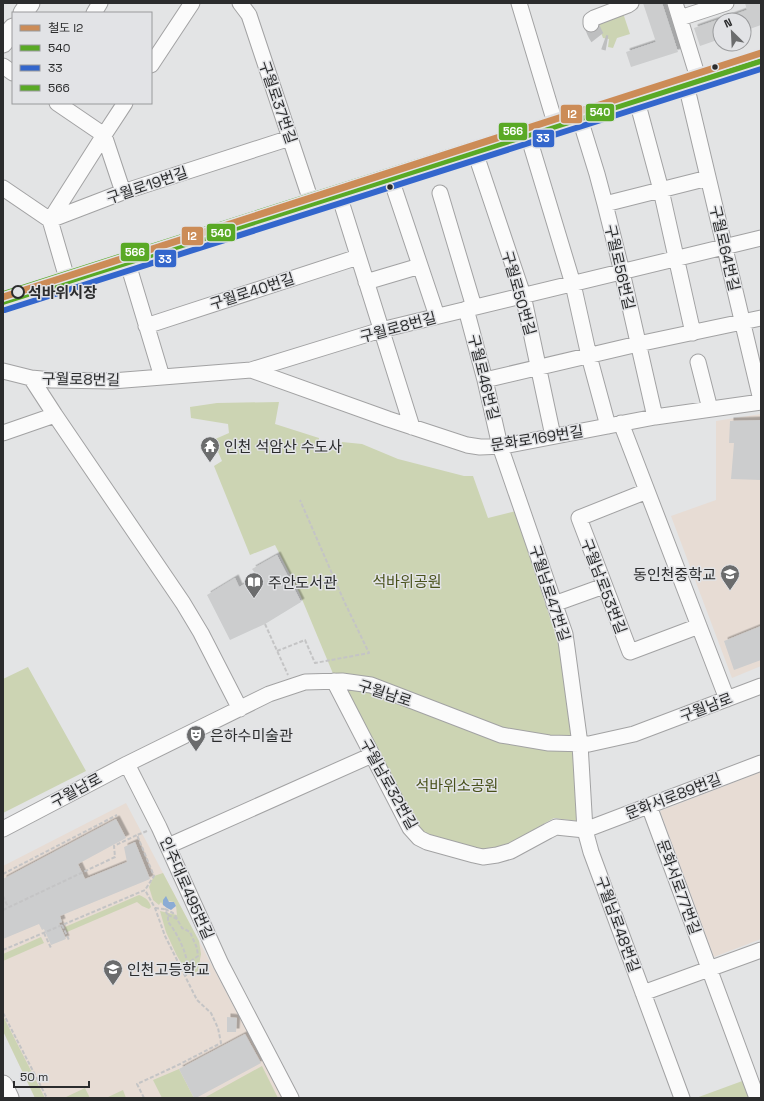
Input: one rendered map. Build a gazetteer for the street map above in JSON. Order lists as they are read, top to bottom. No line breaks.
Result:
{"streets":{"street":["구월로37번길","구월로19번길","구월로64번길","구월로56번길","구월로40번길","구월로50번길","구월로8번길","구월로46번길","문화로169번길","구월남로53번길","구월남로47번길","구월남로","구월남로32번길","문화서로89번길","문화서로77번길","인주대로495번길","구월남로48번길"]},"crossings":[["구월로37번길","구월로19번길"],["구월로64번길","구월로8번길"],["구월로64번길","문화로169번길"],["구월로56번길","구월로8번길"],["구월로56번길","문화로169번길"],["구월로50번길","구월로8번길"],["구월로50번길","문화로169번길"],["구월로8번길","구월로46번길"],["구월로8번길","문화로169번길"],["구월로8번길","구월남로"],["구월로46번길","문화로169번길"],["구월로46번길","구월남로47번길"],["문화로169번길","구월남로47번길"],["구월남로47번길","구월남로"],["구월남로47번길","구월남로48번길"],["구월남로","구월남로32번길"],["구월남로","인주대로495번길"],["구월남로","구월남로48번길"],["구월남로32번길","문화서로89번길"],["구월남로32번길","구월남로48번길"],["문화서로89번길","문화서로77번길"],["문화서로89번길","구월남로48번길"]],"parks":["석바위공원","석바위소공원"],"places":{"other":["석바위시장"],"temple":["인천 석암산 수도사"],"school or university":["동인천중학교","인천고등학교"],"library":["주안도서관"],"theatre":["은하수미술관"]},"lines":["rail line I2","transit line 566","transit line 540","transit line 33"],"legend":["철도 I2","540","33","566"],"scale_bar":"50 m","north":"top left"}
